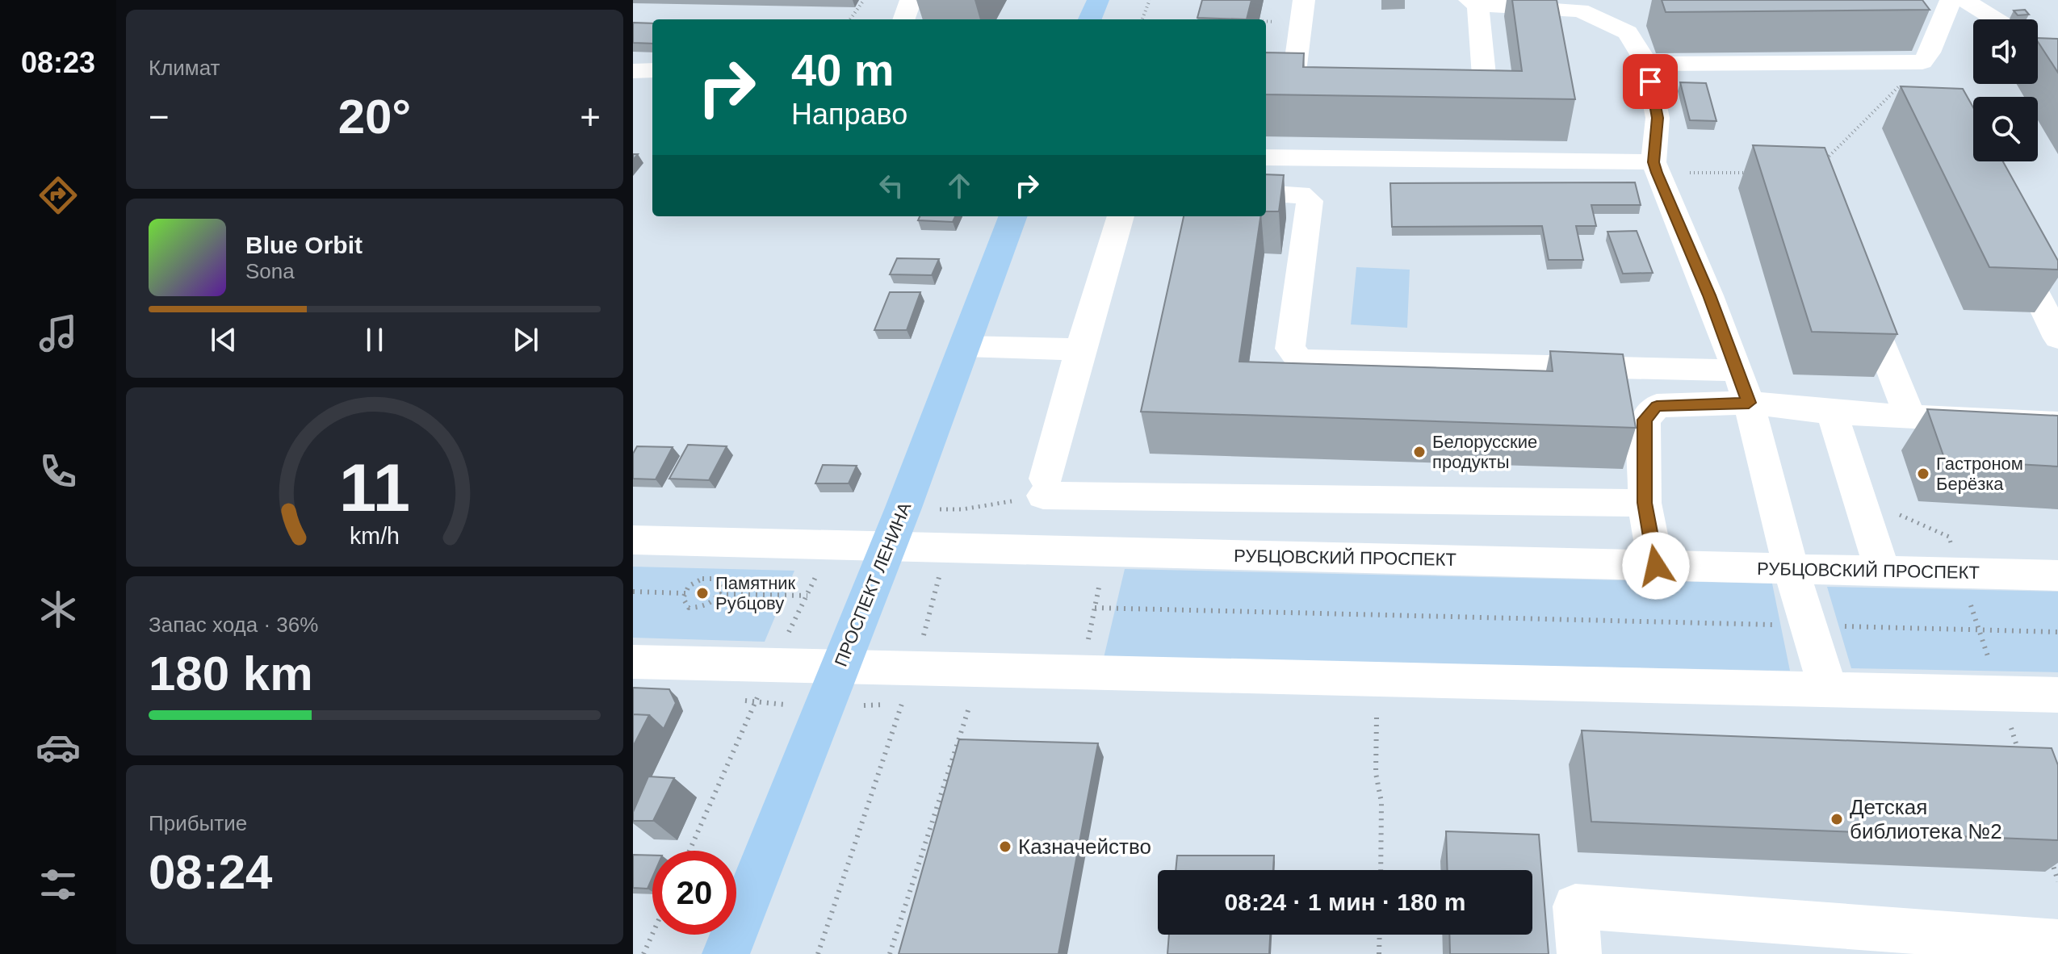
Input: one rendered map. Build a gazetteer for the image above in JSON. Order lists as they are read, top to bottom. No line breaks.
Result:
{"streets":{"main road":["ПРОСПЕКТ ЛЕНИНА"],"street":["РУБЦОВСКИЙ ПРОСПЕКТ"]},"crossings":[["РУБЦОВСКИЙ ПРОСПЕКТ","ПРОСПЕКТ ЛЕНИНА"]],"places":["Белорусские продукты","Гастроном Берёзка","Памятник Рубцову","Детская библиотека №2","Казначейство"],"page":{"tabs":"08:23","tile":["Климат",["Запас хода · 36%","180 km"],["Прибытие","08:24"]],"turn":["40 m","Направо"],"heat":["−","20°","+"],"song":["Blue Orbit","Sona"],"limit":"20","trip":"08:24 · 1 мин · 180 m","gauge":["11","km/h"]}}
